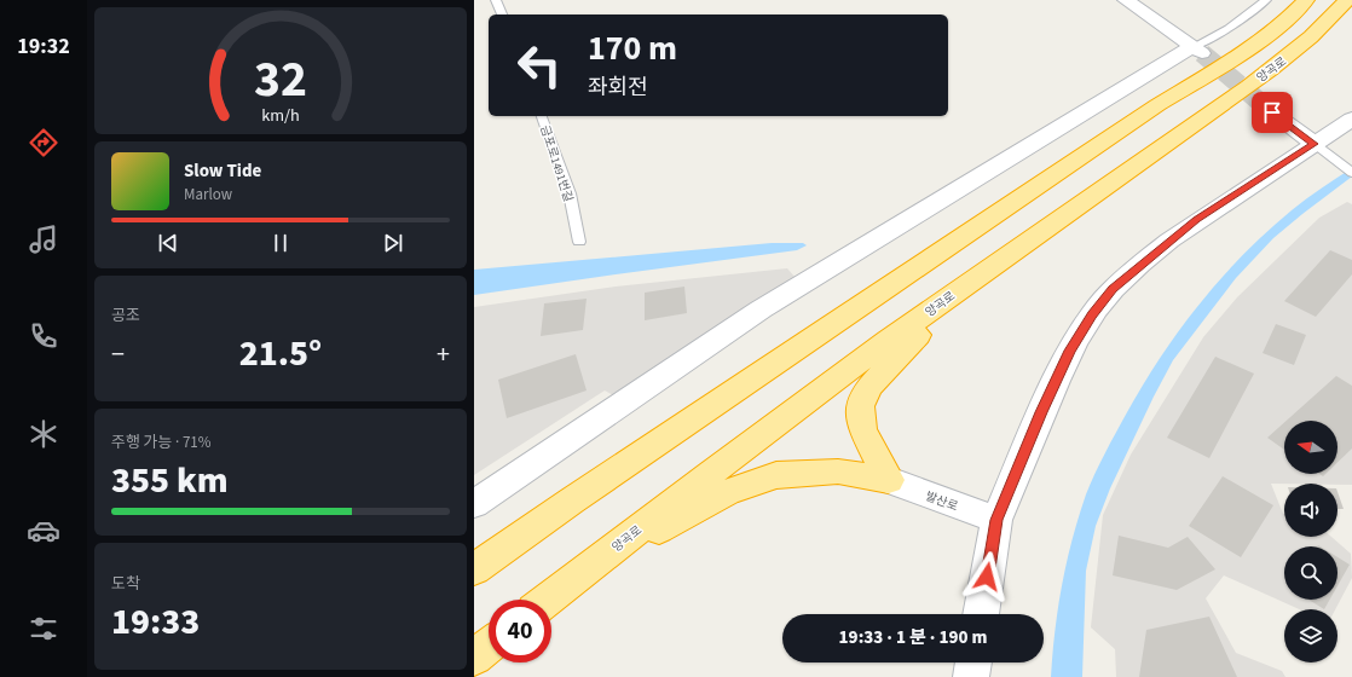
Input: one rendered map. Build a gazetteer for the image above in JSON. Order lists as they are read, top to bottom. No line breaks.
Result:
{"streets":{"highway":["양곡로"],"street":["발산로"],"lane":["금포로1491번길"]},"north":"left","page":{"tabs":"19:32","turn":["170 m","좌회전"],"song":["Slow Tide","Marlow"],"tile":["공조",["주행 가능 · 71%","355 km"],["도착","19:33"]],"heat":["−","21.5°","+"],"limit":"40","trip":"19:33 · 1 분 · 190 m","gauge":["32","km/h"]}}
